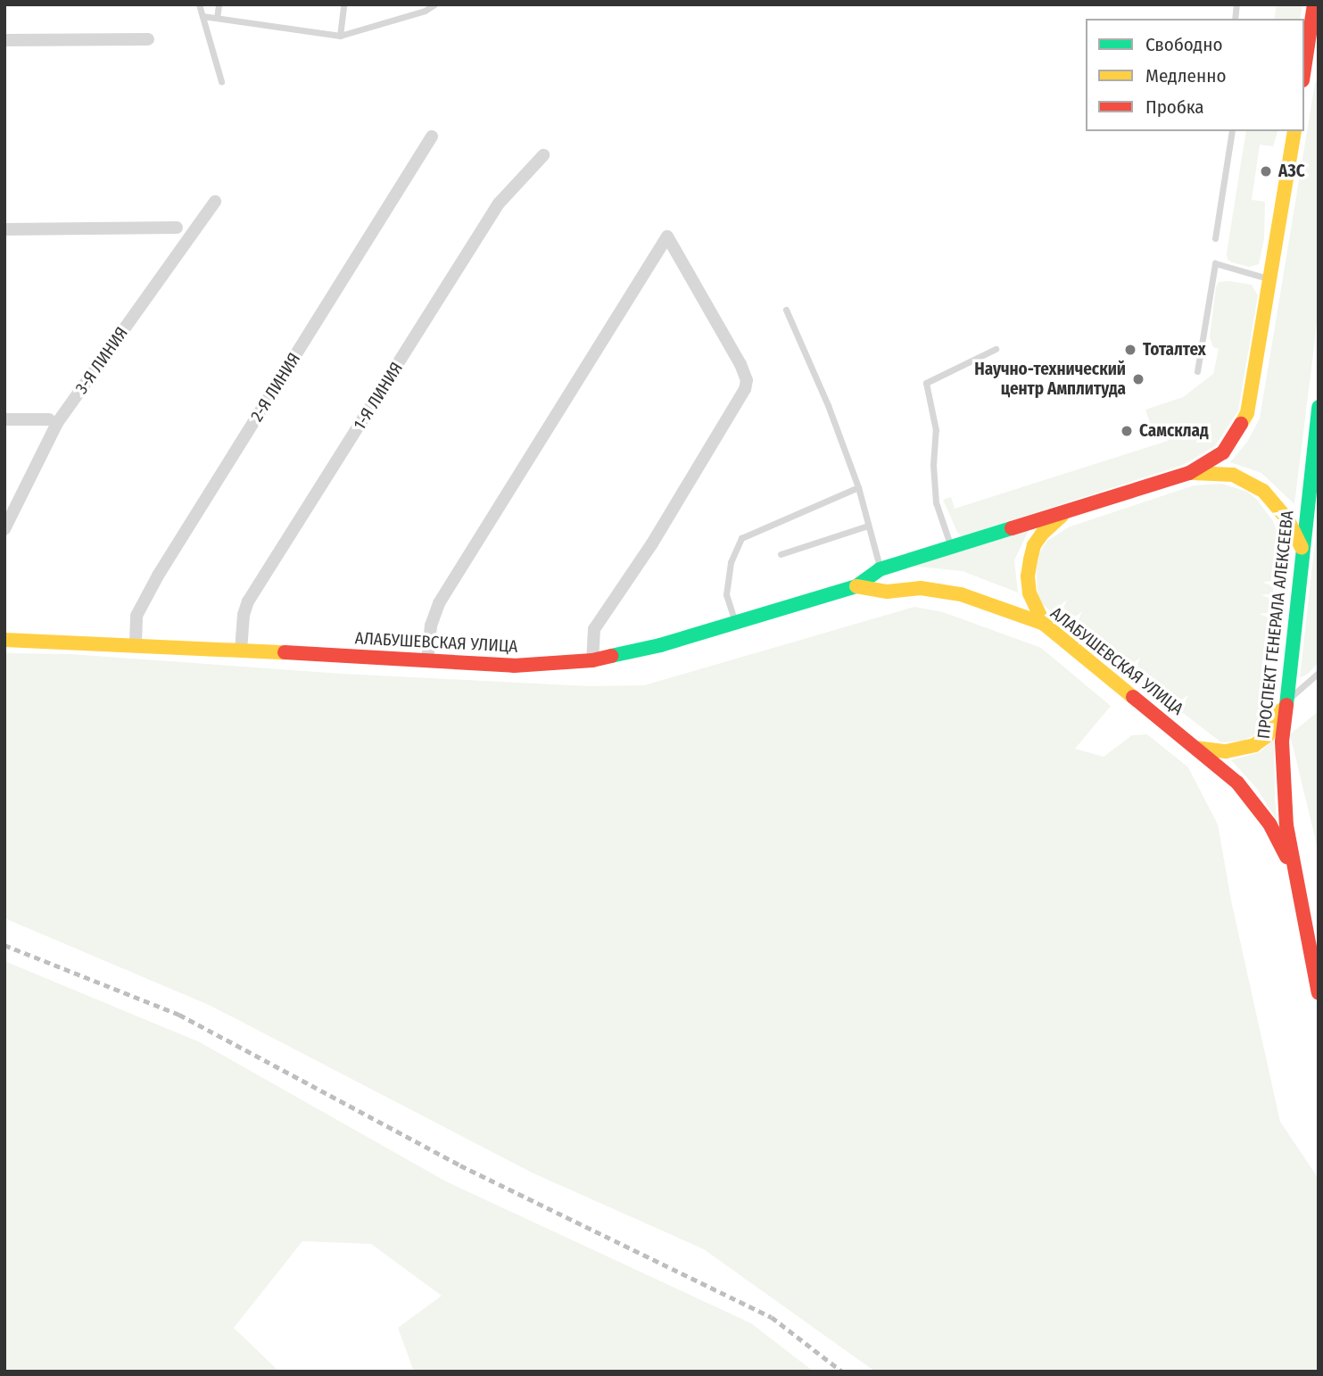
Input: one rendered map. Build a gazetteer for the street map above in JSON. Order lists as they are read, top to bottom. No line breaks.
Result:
{"streets":{"street":["3-Я ЛИНИЯ","2-Я ЛИНИЯ","1-Я ЛИНИЯ","ПРОСПЕКТ ГЕНЕРАЛА АЛЕКСЕЕВА","АЛАБУШЕВСКАЯ УЛИЦА"]},"crossings":[["2-Я ЛИНИЯ","АЛАБУШЕВСКАЯ УЛИЦА"],["1-Я ЛИНИЯ","АЛАБУШЕВСКАЯ УЛИЦА"],["ПРОСПЕКТ ГЕНЕРАЛА АЛЕКСЕЕВА","АЛАБУШЕВСКАЯ УЛИЦА"]],"places":["АЗС","Тоталтех","Научно-технический центр Амплитуда","Самсклад"],"legend":["Свободно","Медленно","Пробка"]}
